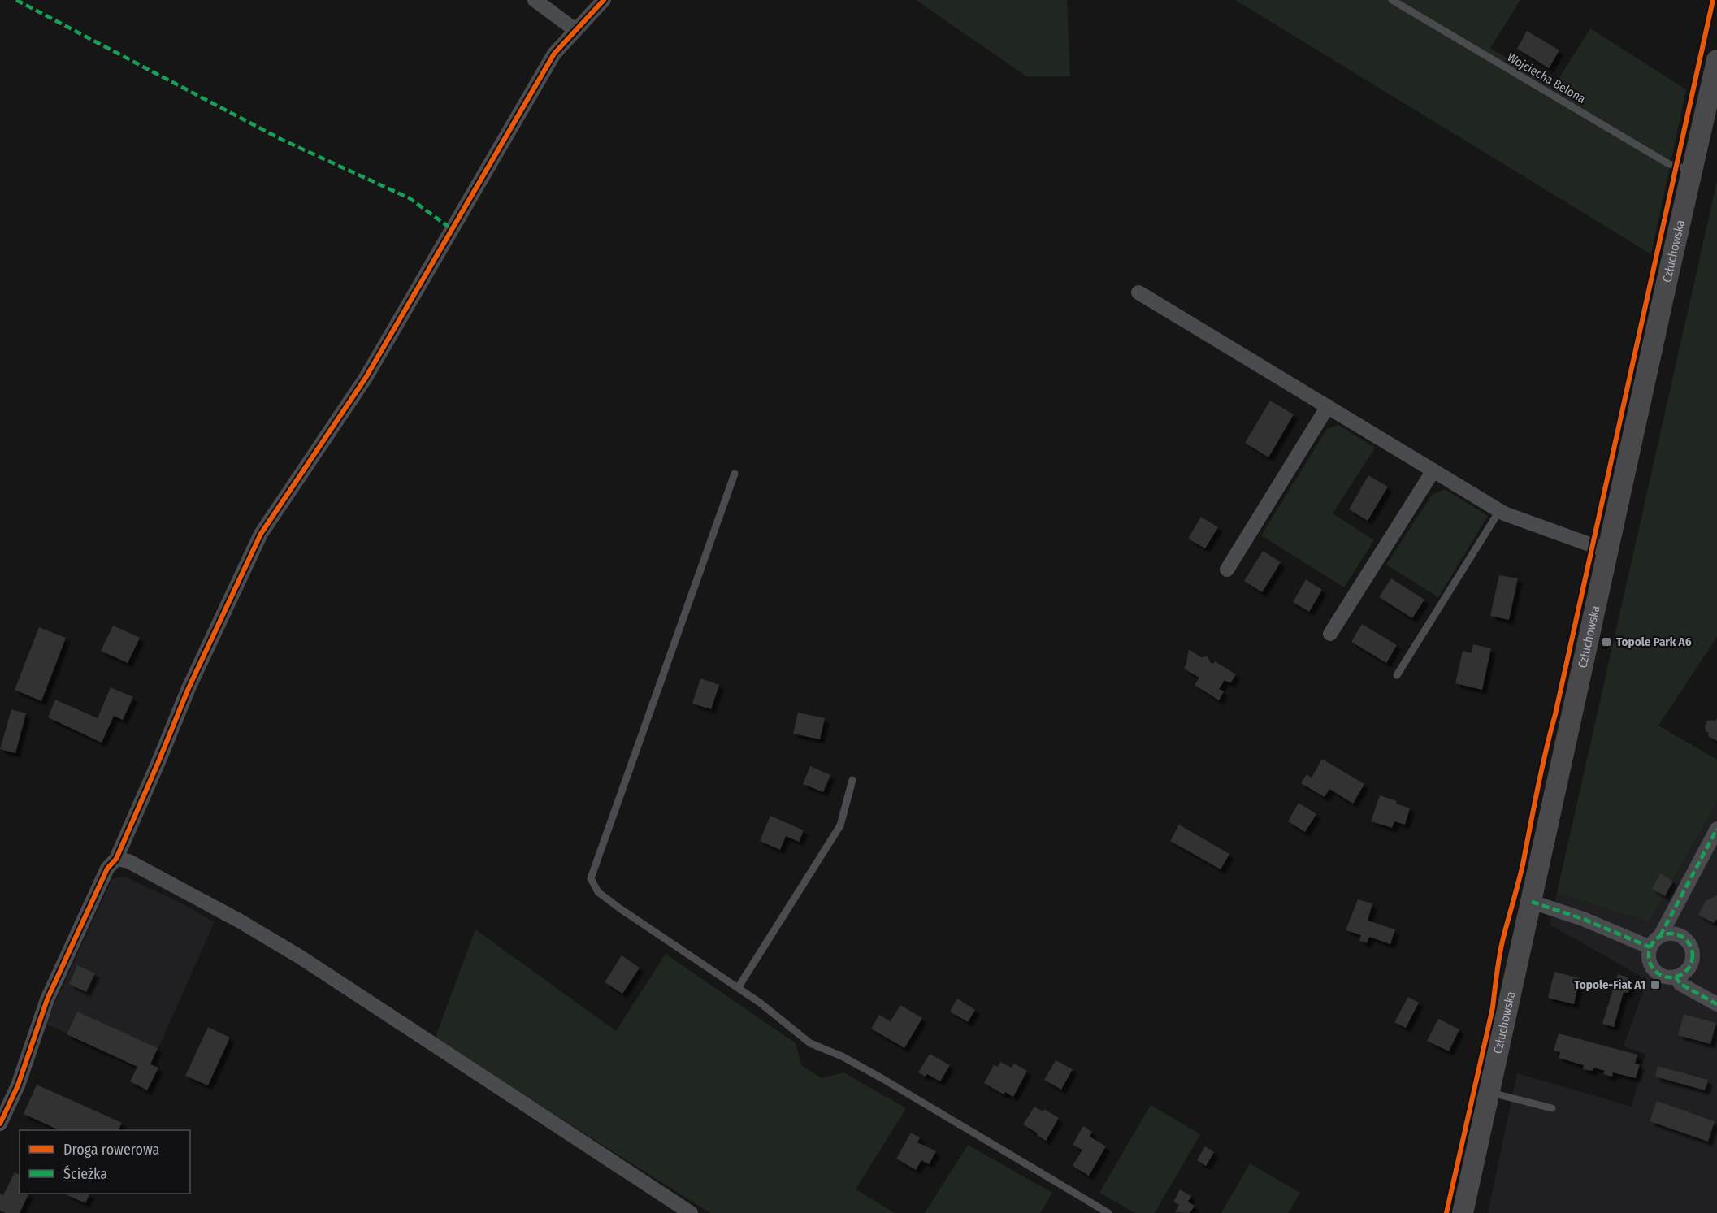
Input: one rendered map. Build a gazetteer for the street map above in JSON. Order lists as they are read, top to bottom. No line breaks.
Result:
{"streets":{"main road":["Człuchowska"],"lane":["Wojciecha Belona"]},"crossings":[["Wojciecha Belona","Człuchowska"]],"places":{"transit":["Topole Park A6","Topole-Fiat A1"]},"legend":["Droga rowerowa","Ścieżka"]}
